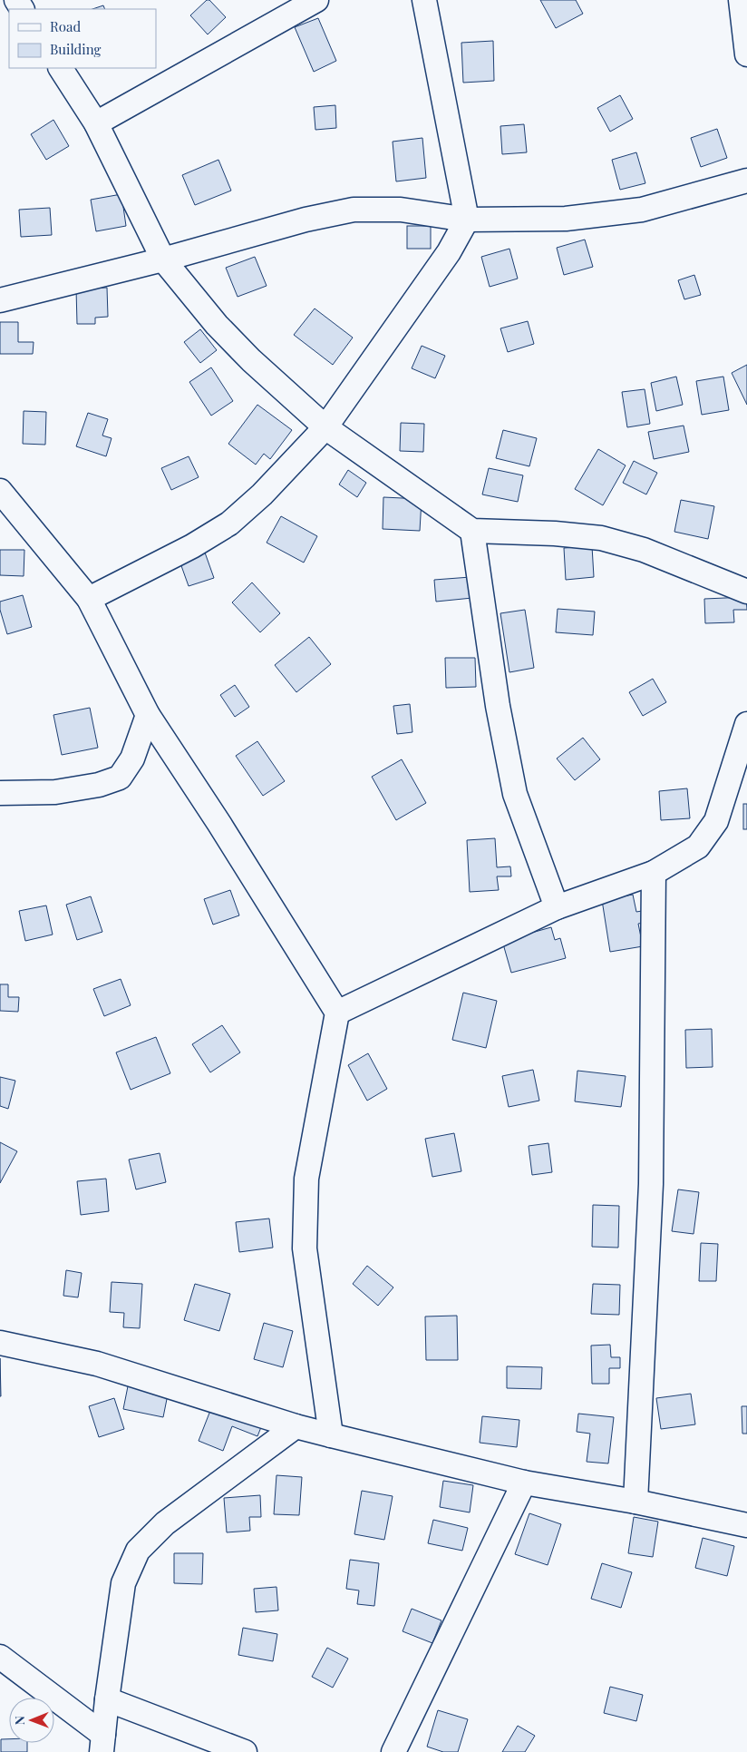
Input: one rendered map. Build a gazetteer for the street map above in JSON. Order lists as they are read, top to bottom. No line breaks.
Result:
{"legend":["Road","Building"],"north":"left"}
